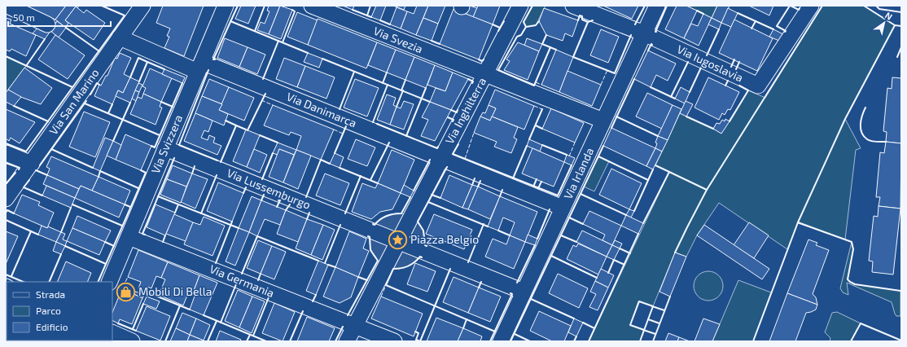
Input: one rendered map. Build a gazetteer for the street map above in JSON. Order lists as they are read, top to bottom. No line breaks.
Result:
{"streets":{"street":["Via Svezia","Via Iugoslavia","Via San Marino","Via Danimarca","Via Inghilterra","Via Svizzera","Via Irlanda","Via Lussemburgo","Via Germania"]},"crossings":[["Via Svezia","Via Inghilterra"],["Via Svezia","Via Irlanda"],["Via Iugoslavia","Via Irlanda"],["Via San Marino","Via Danimarca"],["Via Danimarca","Via Inghilterra"],["Via Danimarca","Via Svizzera"],["Via Danimarca","Via Irlanda"],["Via Inghilterra","Via Lussemburgo"],["Via Inghilterra","Via Germania"],["Via Svizzera","Via Lussemburgo"],["Via Svizzera","Via Germania"],["Via Irlanda","Via Lussemburgo"]],"places":{"place":["Piazza Belgio"],"shop":["Mobili Di Bella"]},"legend":["Strada","Parco","Edificio"],"scale_bar":"50 m","north":"top right"}
